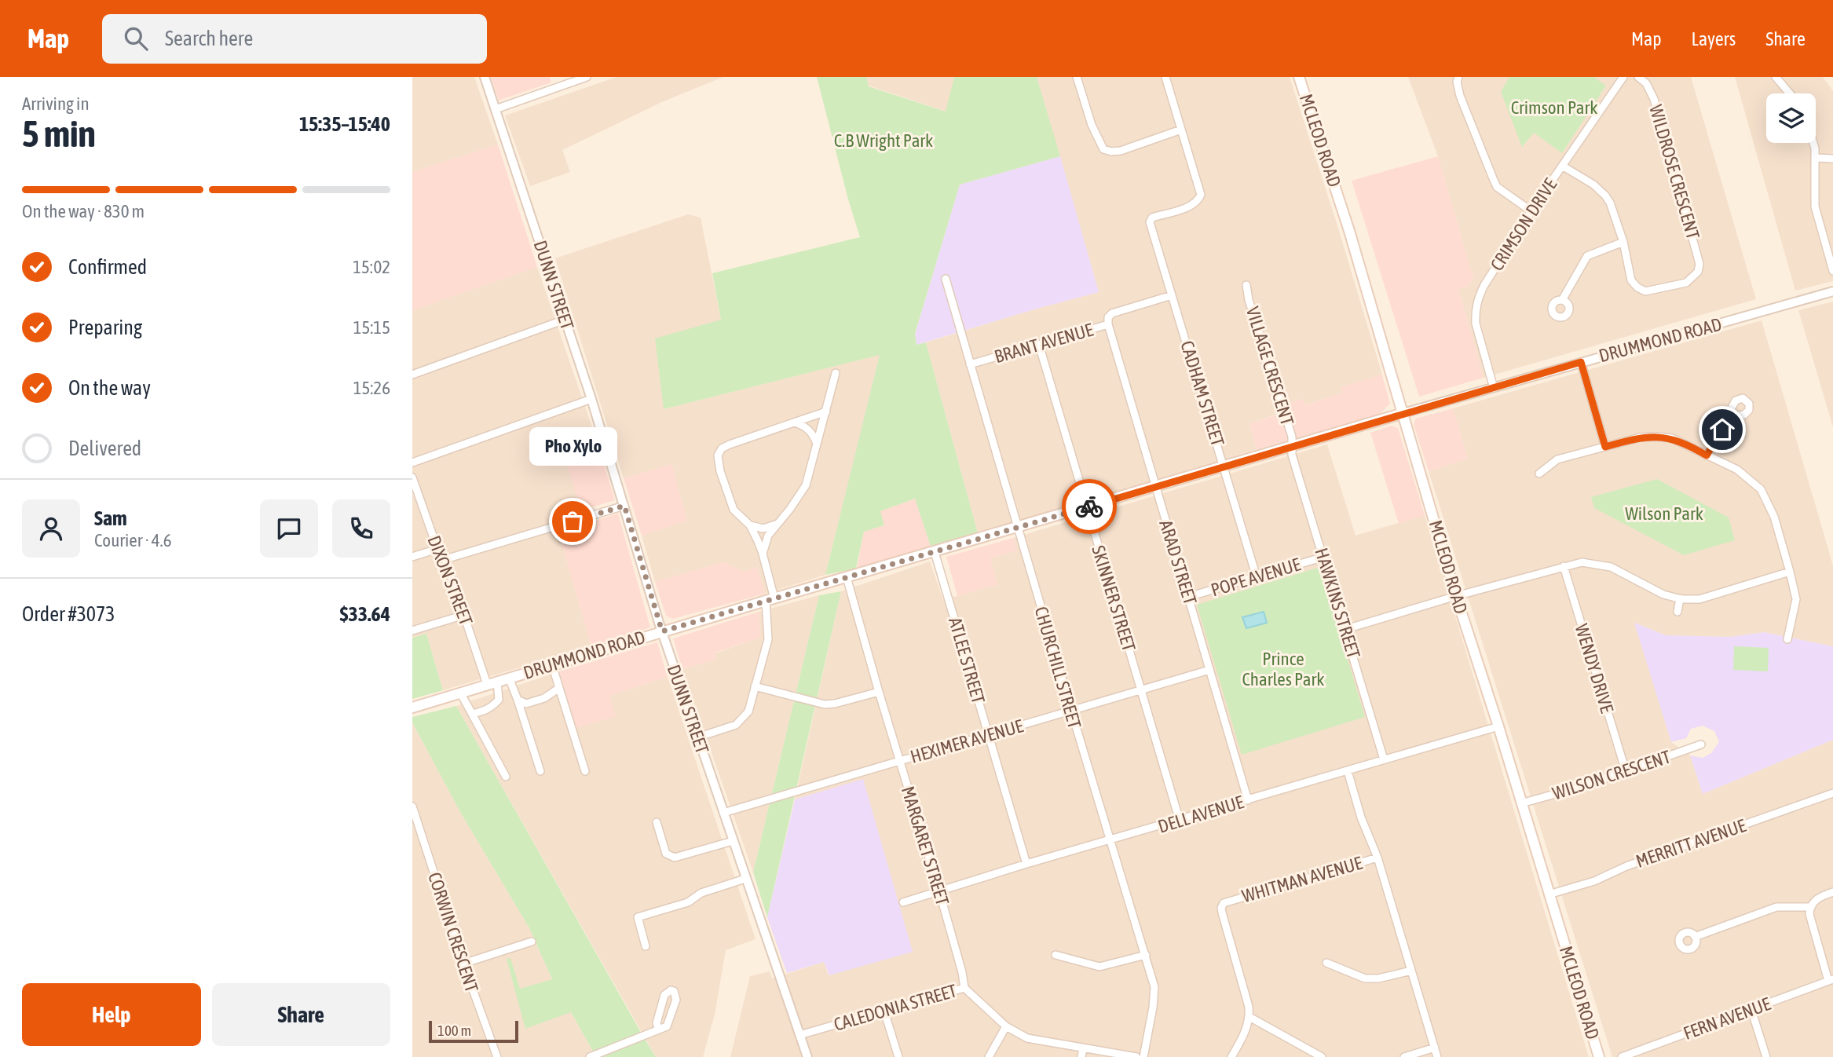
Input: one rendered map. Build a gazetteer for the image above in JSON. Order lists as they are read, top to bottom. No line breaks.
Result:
{"streets":{"main road":["MCLEOD ROAD","DRUMMOND ROAD"],"street":["WILDROSE CRESCENT","CRIMSON DRIVE","DUNN STREET","BRANT AVENUE","VILLAGE CRESCENT","CADHAM STREET","ARAD STREET","POPE AVENUE","DIXON STREET","SKINNER STREET","HAWKINS STREET","ATLEE STREET","CHURCHILL STREET","WENDY DRIVE","HEXIMER AVENUE","WILSON CRESCENT","DELL AVENUE","MERRITT AVENUE","MARGARET STREET","WHITMAN AVENUE","CORWIN CRESCENT","CALEDONIA STREET","FERN AVENUE"]},"crossings":[["MCLEOD ROAD","DRUMMOND ROAD"],["MCLEOD ROAD","WILSON CRESCENT"],["MCLEOD ROAD","DELL AVENUE"],["MCLEOD ROAD","MERRITT AVENUE"],["CRIMSON DRIVE","DRUMMOND ROAD"],["DUNN STREET","DRUMMOND ROAD"],["DUNN STREET","HEXIMER AVENUE"],["DUNN STREET","CALEDONIA STREET"],["DRUMMOND ROAD","VILLAGE CRESCENT"],["DRUMMOND ROAD","CADHAM STREET"],["DRUMMOND ROAD","ARAD STREET"],["DRUMMOND ROAD","DIXON STREET"],["DRUMMOND ROAD","SKINNER STREET"],["DRUMMOND ROAD","HAWKINS STREET"],["DRUMMOND ROAD","ATLEE STREET"],["DRUMMOND ROAD","CHURCHILL STREET"],["DRUMMOND ROAD","MARGARET STREET"],["BRANT AVENUE","CADHAM STREET"],["BRANT AVENUE","ARAD STREET"],["BRANT AVENUE","SKINNER STREET"],["BRANT AVENUE","CHURCHILL STREET"],["VILLAGE CRESCENT","HAWKINS STREET"],["CADHAM STREET","POPE AVENUE"],["ARAD STREET","POPE AVENUE"],["ARAD STREET","HEXIMER AVENUE"],["ARAD STREET","DELL AVENUE"],["POPE AVENUE","HAWKINS STREET"],["SKINNER STREET","HEXIMER AVENUE"],["SKINNER STREET","DELL AVENUE"],["HAWKINS STREET","DELL AVENUE"],["ATLEE STREET","HEXIMER AVENUE"],["ATLEE STREET","DELL AVENUE"],["CHURCHILL STREET","HEXIMER AVENUE"],["CHURCHILL STREET","DELL AVENUE"],["WENDY DRIVE","WILSON CRESCENT"],["HEXIMER AVENUE","MARGARET STREET"],["DELL AVENUE","MARGARET STREET"],["MARGARET STREET","CALEDONIA STREET"]],"parks":["Crimson Park","C.B Wright Park","Wilson Park","Prince Charles Park"],"places":["Pho Xylo"],"scale_bar":"100 m","page":{"header":"Map","search":"Search here","nav":["Map","Layers","Share"],"heading":["5 min","Arriving in","15:35–15:40"],"panel":["Sam","Courier · 4.6","Order #3073","$33.64"],"bar":"On the way · 830 m","list":[["Confirmed","15:02"],["Preparing","15:15"],["On the way","15:26"],"Delivered"],"bubble":"Pho Xylo","buttons":["Help","Share"],"scale":"100 m"}}
